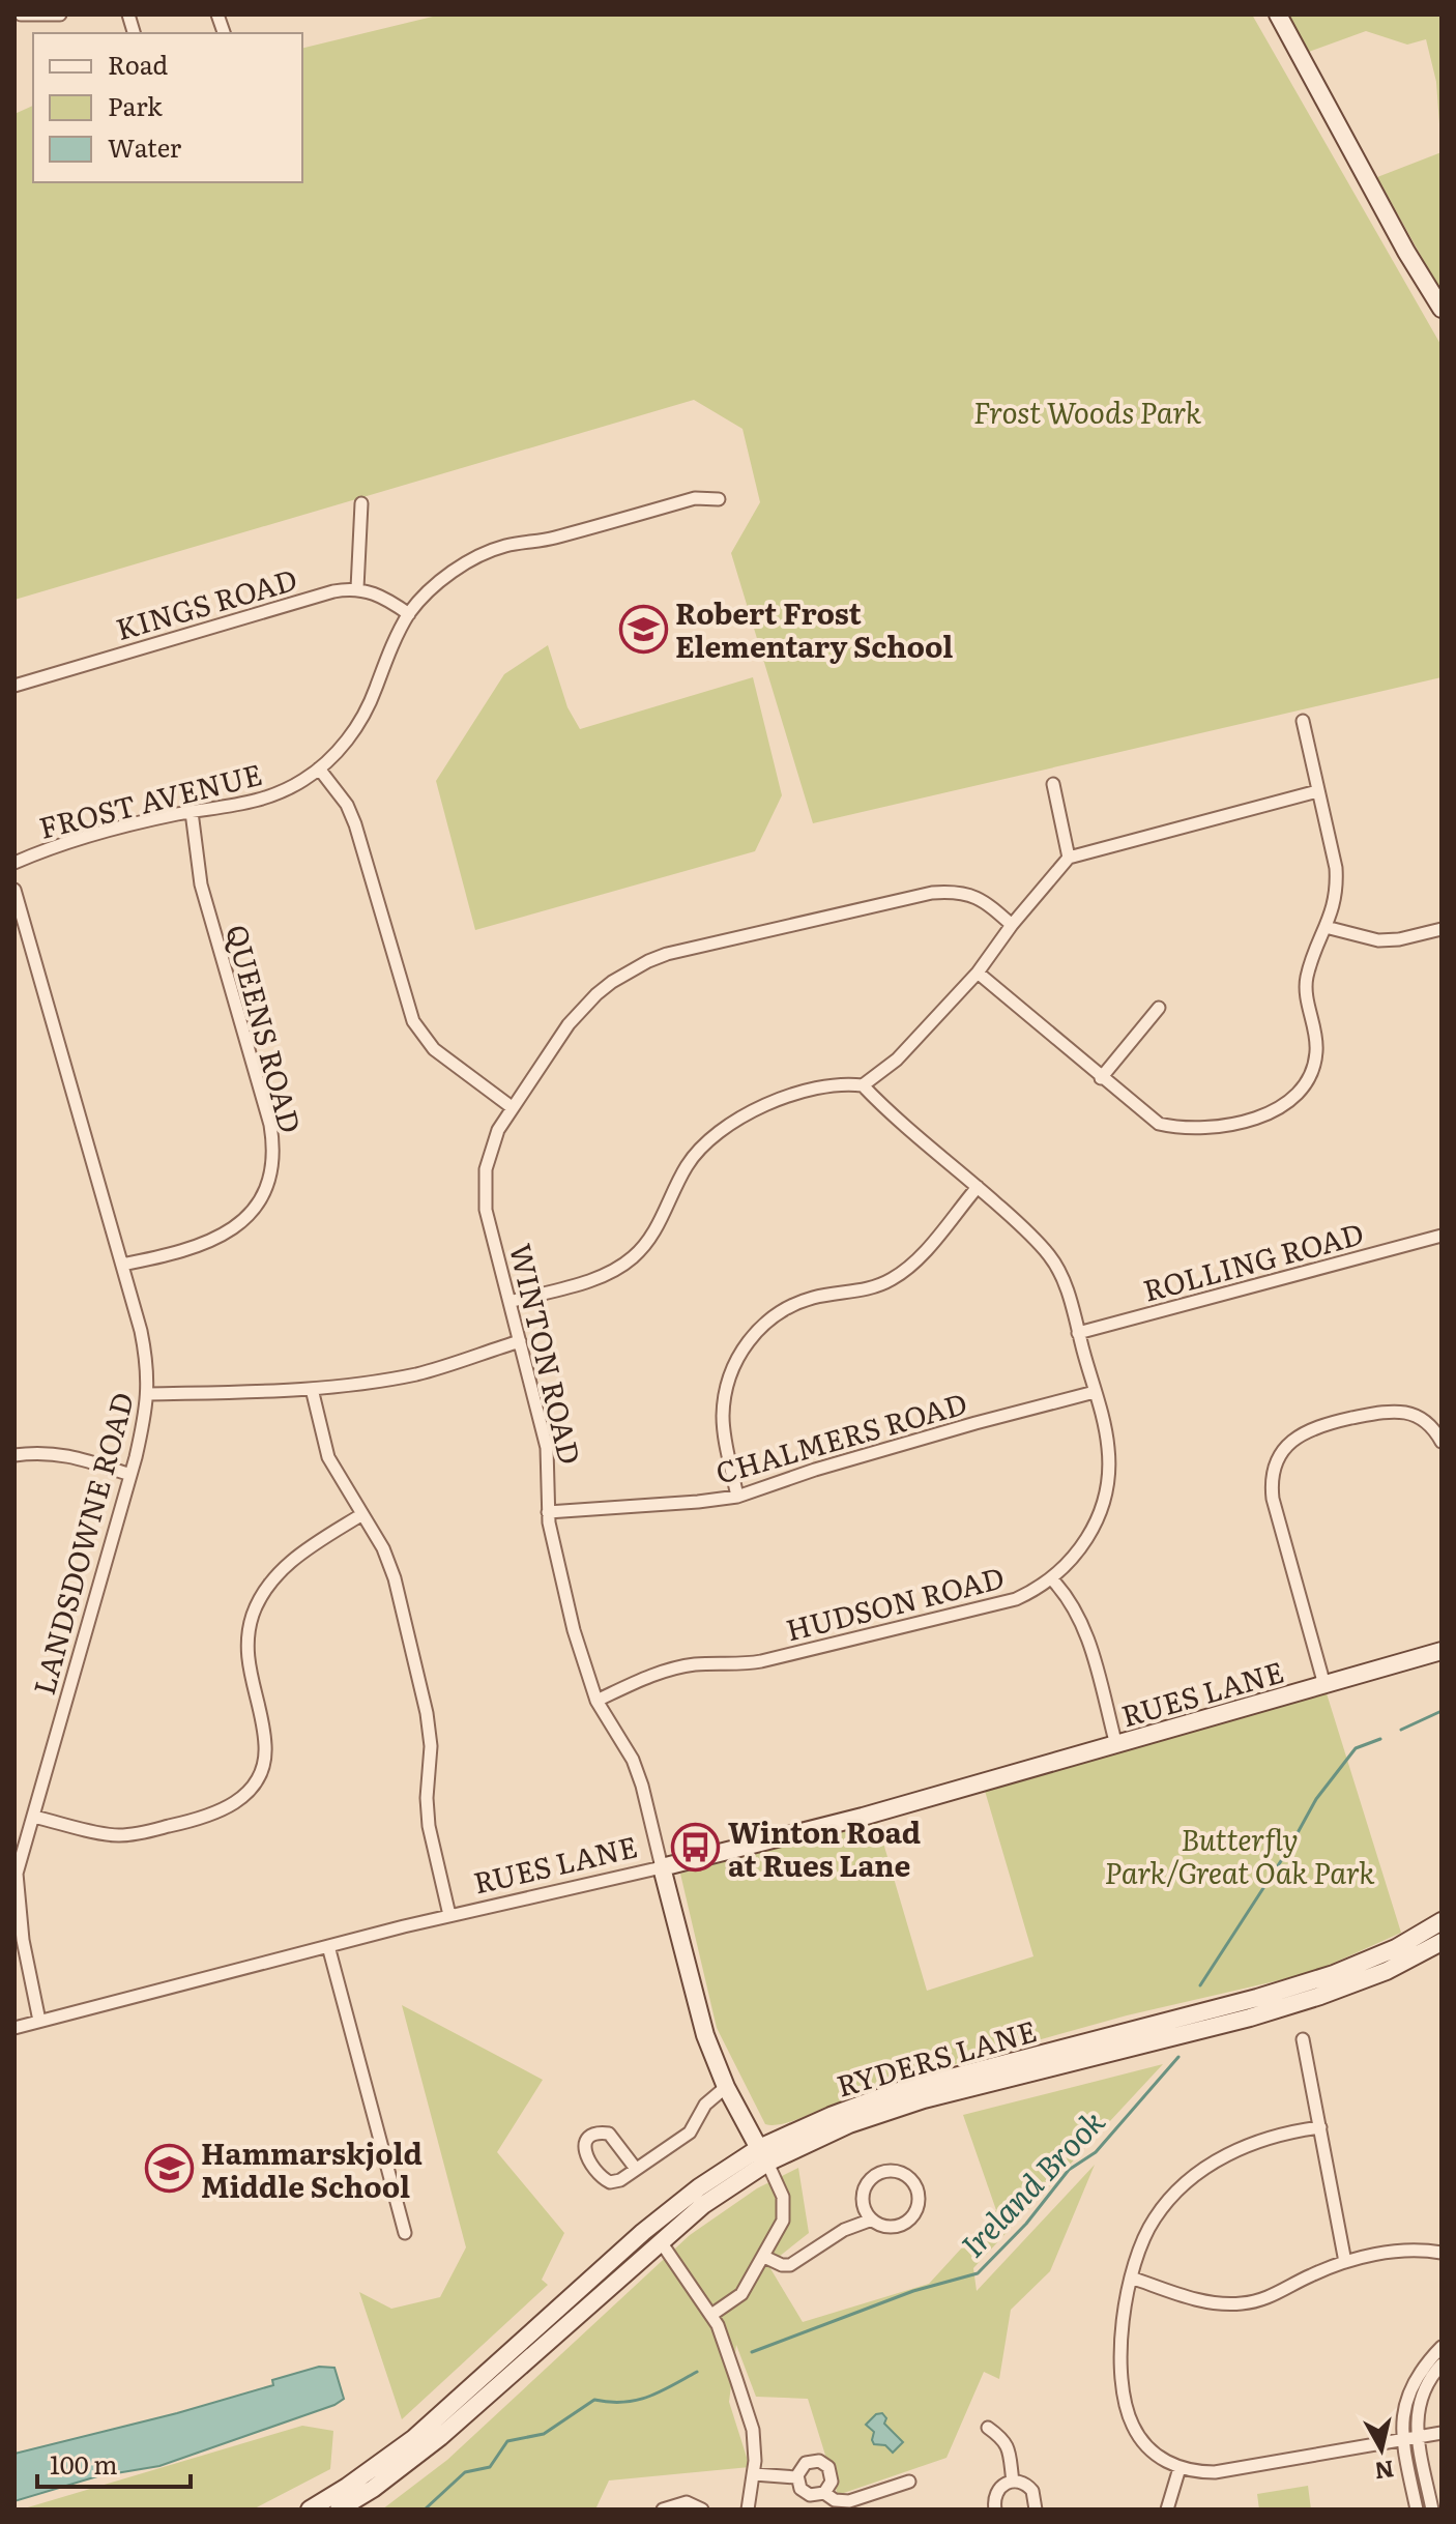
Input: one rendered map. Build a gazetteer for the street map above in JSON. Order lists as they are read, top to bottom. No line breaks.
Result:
{"streets":{"main road":["WINTON ROAD","RUES LANE","RYDERS LANE"],"street":["KINGS ROAD","FROST AVENUE","QUEENS ROAD","ROLLING ROAD","CHALMERS ROAD","LANDSDOWNE ROAD","HUDSON ROAD"]},"crossings":[["FROST AVENUE","QUEENS ROAD"],["QUEENS ROAD","LANDSDOWNE ROAD"],["ROLLING ROAD","HUDSON ROAD"],["WINTON ROAD","CHALMERS ROAD"],["WINTON ROAD","HUDSON ROAD"],["WINTON ROAD","RUES LANE"],["WINTON ROAD","RYDERS LANE"],["CHALMERS ROAD","HUDSON ROAD"],["LANDSDOWNE ROAD","RUES LANE"]],"water":["Ireland Brook"],"parks":["Frost Woods Park","Butterfly Park/Great Oak Park"],"places":{"school or university":["Robert Frost Elementary School","Hammarskjold Middle School"],"bus stop":["Winton Road at Rues Lane"]},"legend":["Road","Park","Water"],"scale_bar":"100 m","north":"bottom"}
